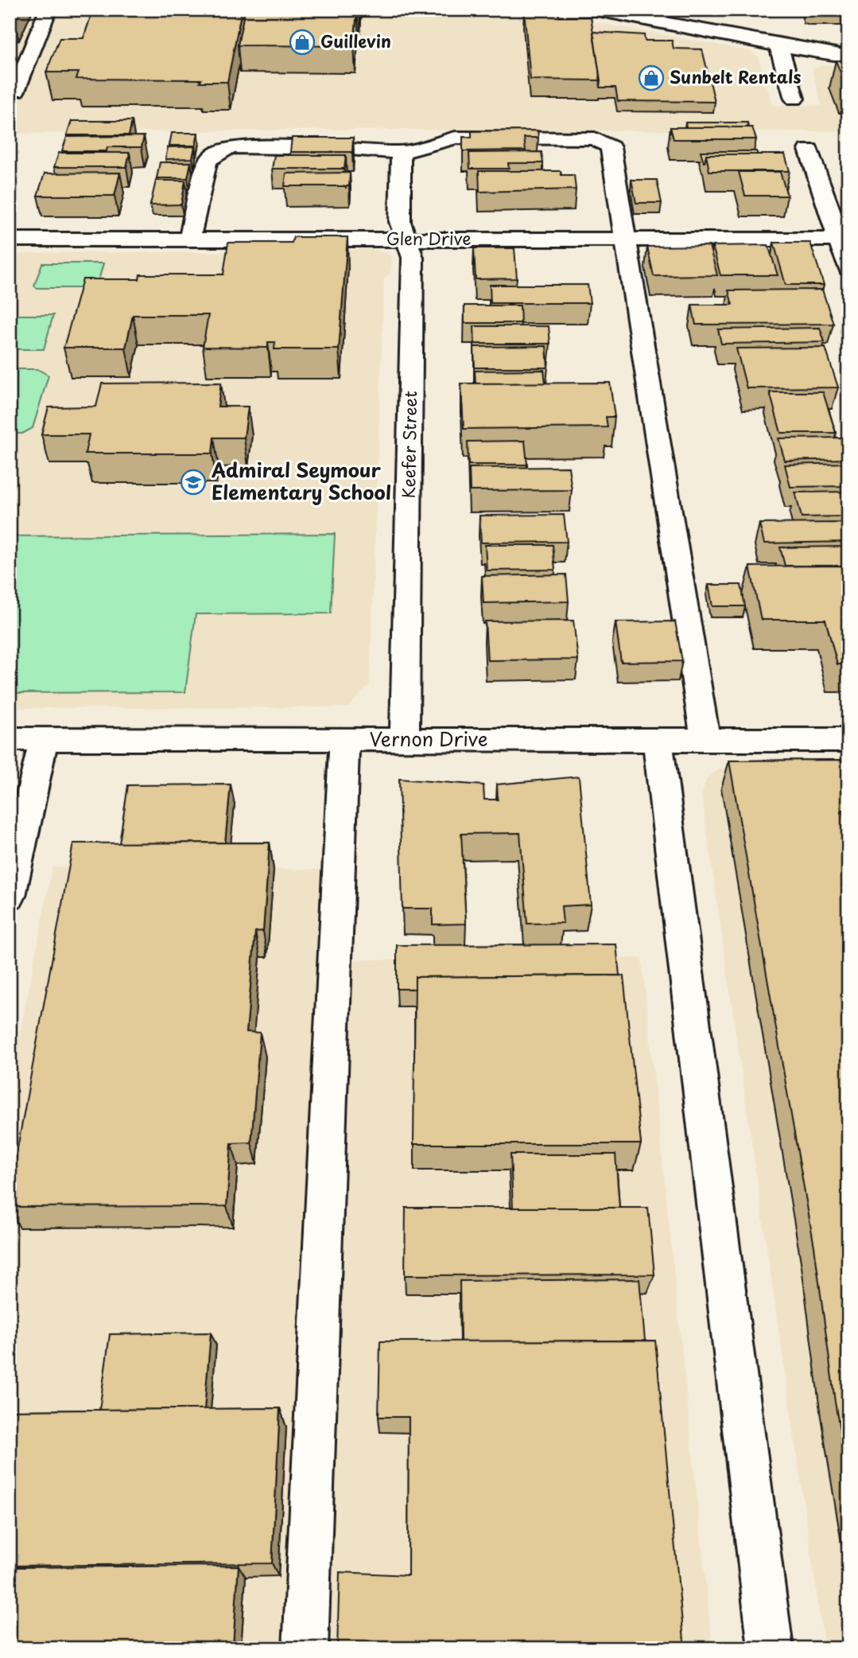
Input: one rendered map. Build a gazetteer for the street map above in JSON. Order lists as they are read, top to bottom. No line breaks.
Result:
{"streets":{"street":["Glen Drive","Keefer Street","Vernon Drive"]},"crossings":[["Glen Drive","Keefer Street"],["Keefer Street","Vernon Drive"]],"places":{"shop":["Guillevin","Sunbelt Rentals"],"school or university":["Admiral Seymour Elementary School"]}}
